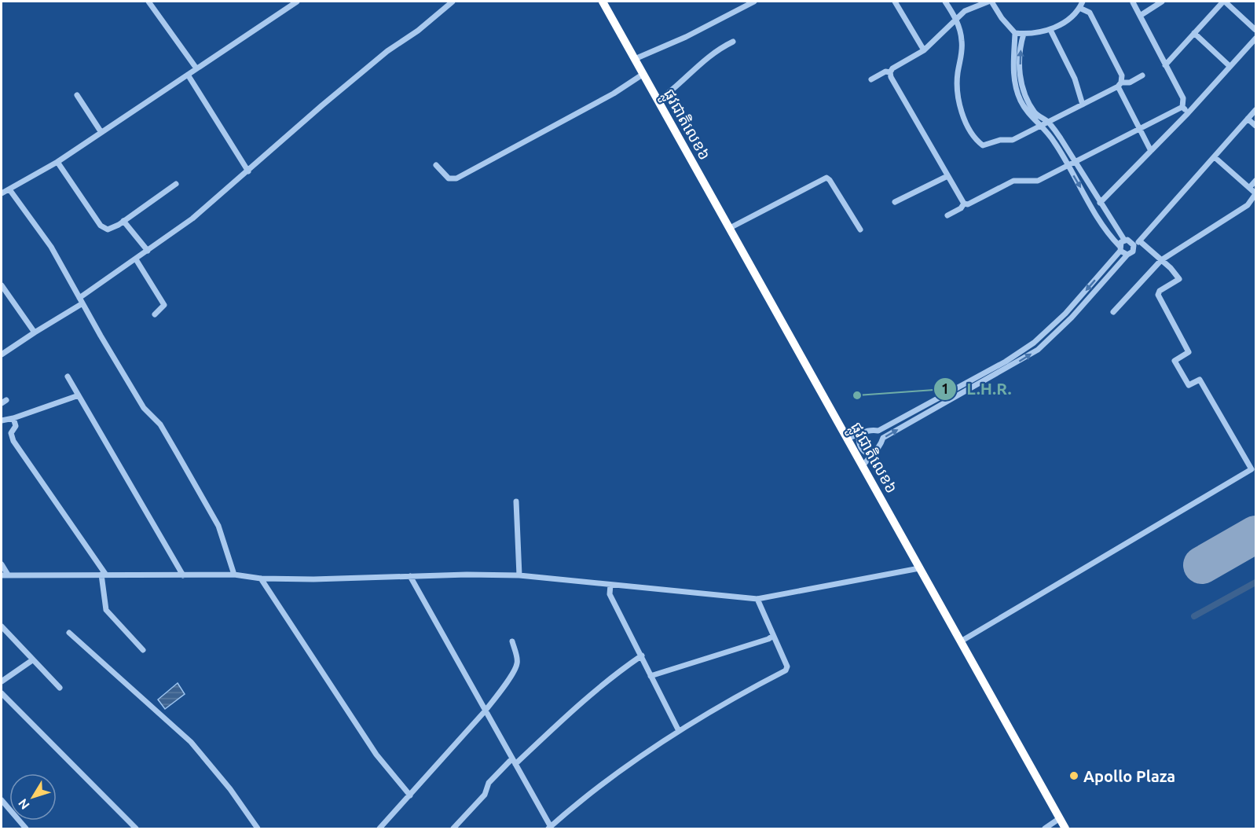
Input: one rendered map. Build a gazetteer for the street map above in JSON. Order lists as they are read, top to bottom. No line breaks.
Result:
{"streets":{"highway":["ផ្លូវជាតិលេខ៦"]},"places":["L.H.R.","Apollo Plaza"],"north":"bottom left"}
